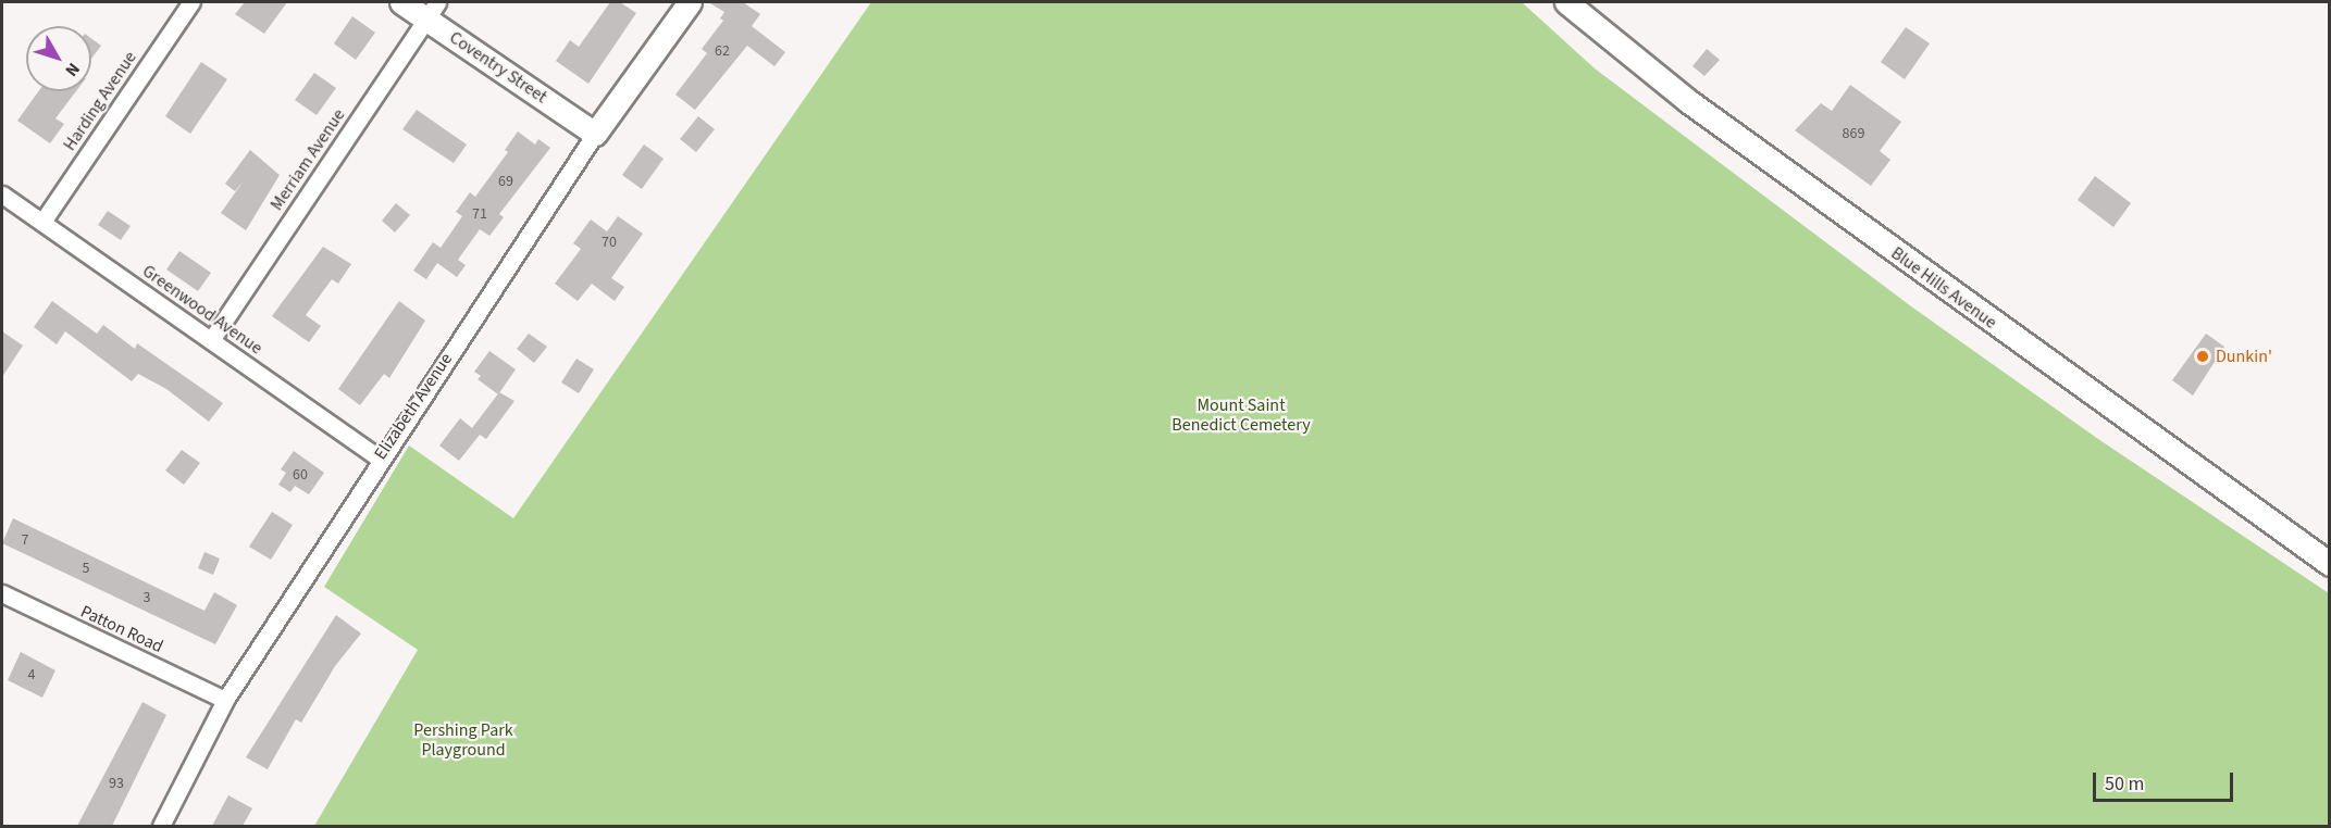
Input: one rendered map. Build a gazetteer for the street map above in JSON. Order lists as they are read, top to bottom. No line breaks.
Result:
{"streets":{"main road":["Coventry Street","Blue Hills Avenue","Elizabeth Avenue"],"street":["Harding Avenue","Merriam Avenue","Greenwood Avenue","Patton Road"]},"crossings":[["Coventry Street","Merriam Avenue"],["Coventry Street","Elizabeth Avenue"],["Harding Avenue","Greenwood Avenue"],["Merriam Avenue","Greenwood Avenue"],["Greenwood Avenue","Elizabeth Avenue"],["Elizabeth Avenue","Patton Road"]],"parks":["Mount Saint Benedict Cemetery","Pershing Park Playground"],"places":["Dunkin'"],"house_numbers":["62","869","69","71","70","60","7","5","3","4","93"],"scale_bar":"50 m","north":"bottom right"}
